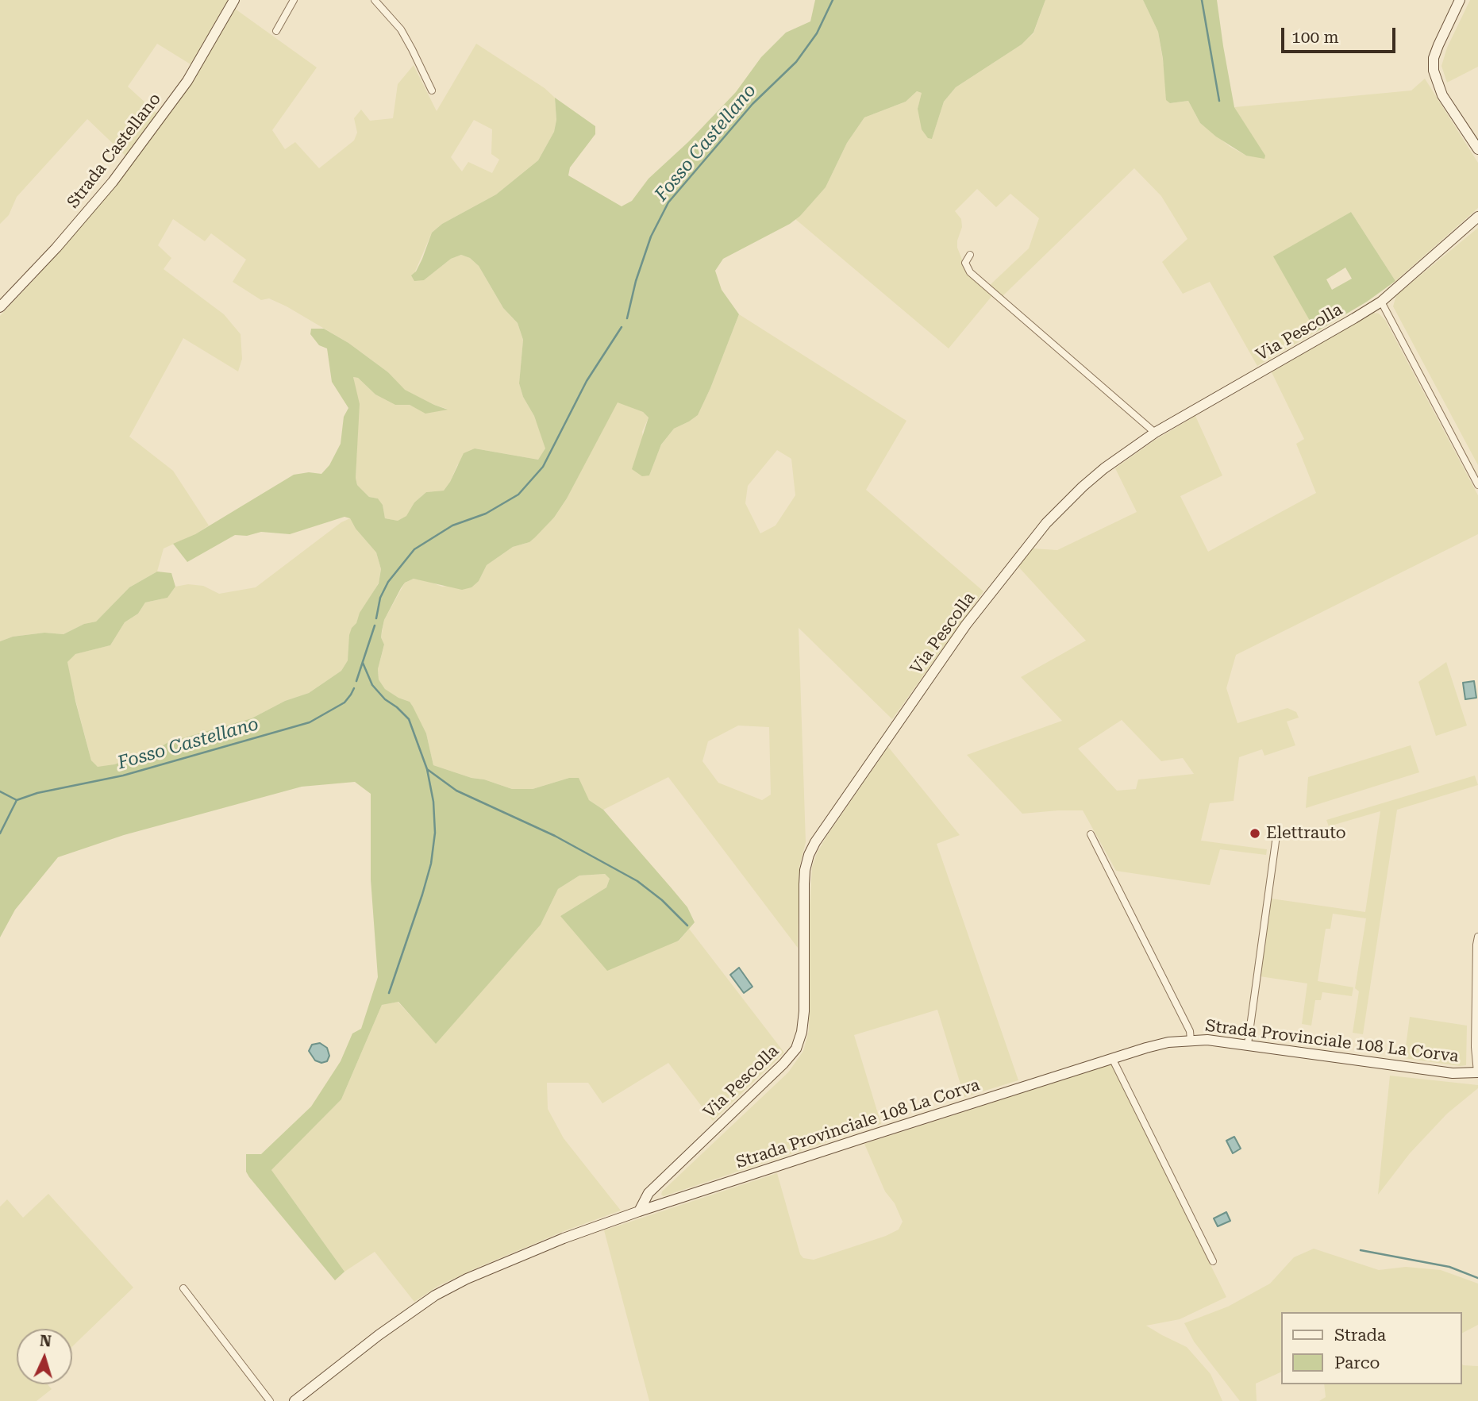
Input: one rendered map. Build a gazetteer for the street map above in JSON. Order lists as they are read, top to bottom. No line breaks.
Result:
{"streets":{"street":["Strada Castellano","Via Pescolla","Strada Provinciale 108 La Corva"]},"crossings":[["Via Pescolla","Strada Provinciale 108 La Corva"]],"water":["Fosso Castellano"],"places":["Elettrauto"],"legend":["Strada","Parco"],"scale_bar":"100 m","north":"top"}
